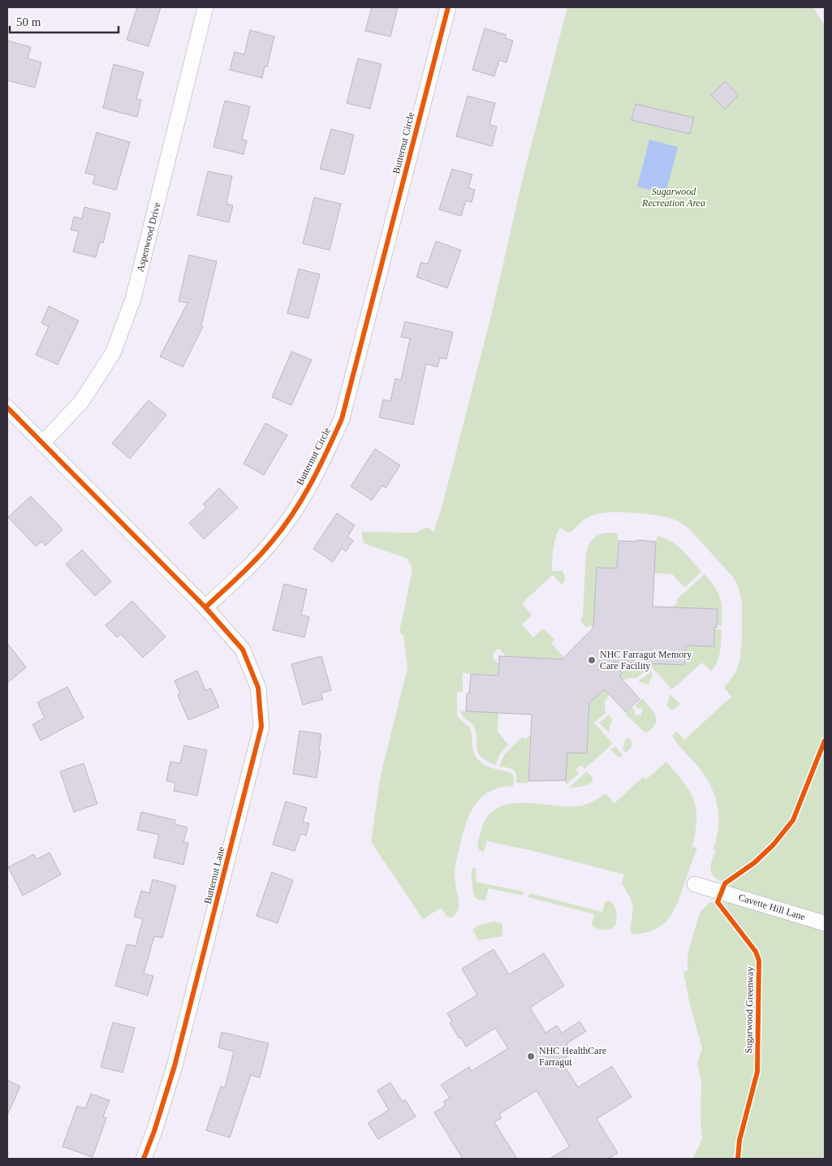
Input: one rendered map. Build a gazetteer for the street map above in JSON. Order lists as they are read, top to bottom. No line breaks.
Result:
{"streets":{"street":["Butternut Circle","Aspenwood Drive","Butternut Lane","Cavette Hill Lane"],"cycle path":["Sugarwood Greenway"]},"crossings":[["Butternut Circle","Butternut Lane"]],"parks":["Sugarwood Recreation Area"],"places":["NHC Farragut Memory Care Facility","NHC HealthCare Farragut"],"scale_bar":"50 m"}
